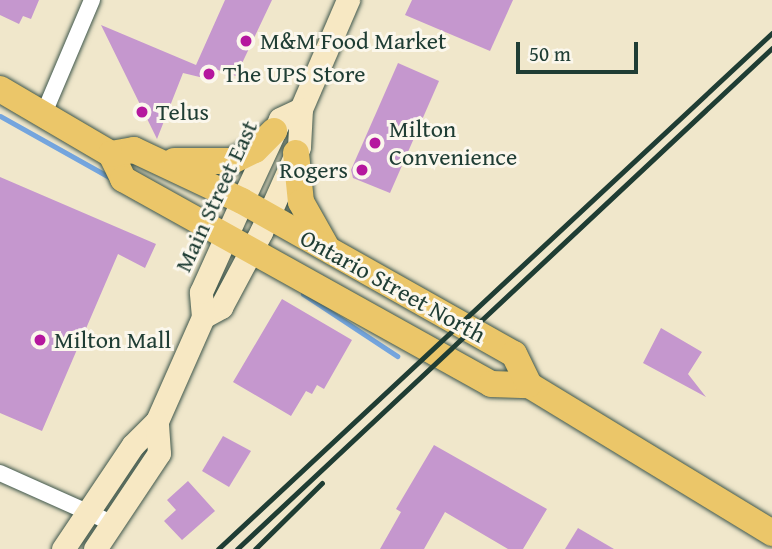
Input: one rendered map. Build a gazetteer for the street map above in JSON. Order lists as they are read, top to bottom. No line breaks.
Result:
{"streets":{"main road":["Main Street East","Ontario Street North"]},"crossings":[["Main Street East","Ontario Street North"]],"places":["M&M Food Market","The UPS Store","Telus","Milton Convenience","Rogers","Milton Mall"],"scale_bar":"50 m"}
